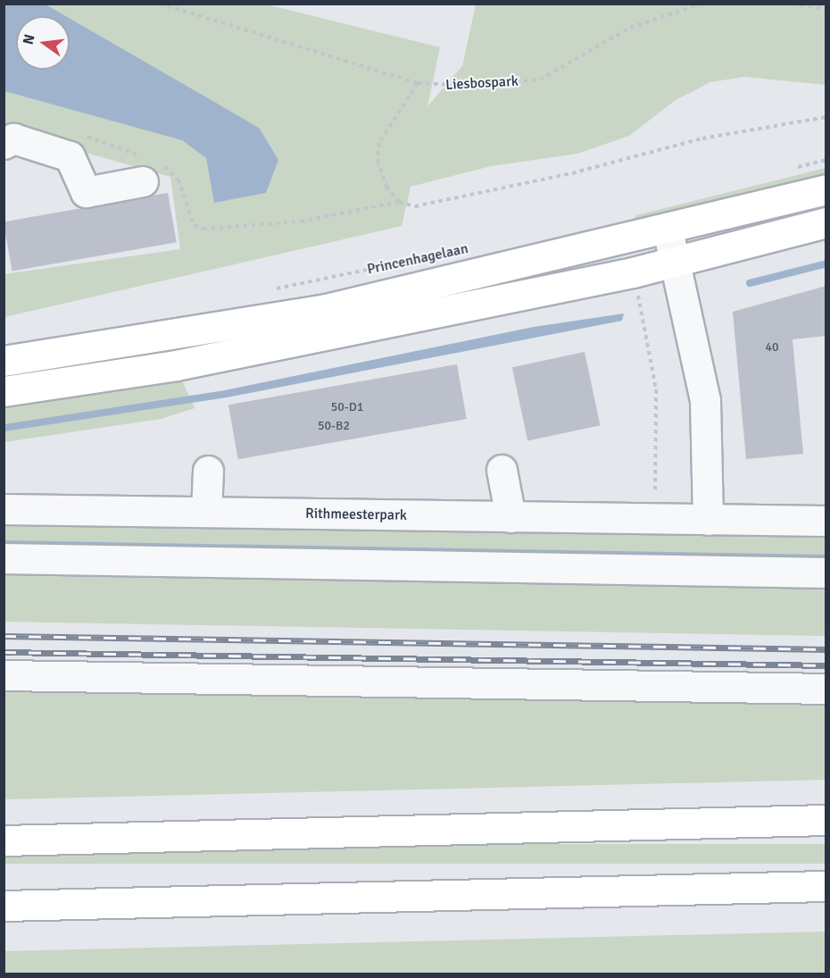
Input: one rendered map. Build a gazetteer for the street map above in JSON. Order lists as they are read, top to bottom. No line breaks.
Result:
{"streets":{"main road":["Princenhagelaan"],"street":["Rithmeesterpark"],"path":["Liesbospark"]},"house_numbers":["40","50-D1","50-B2"],"north":"left"}
